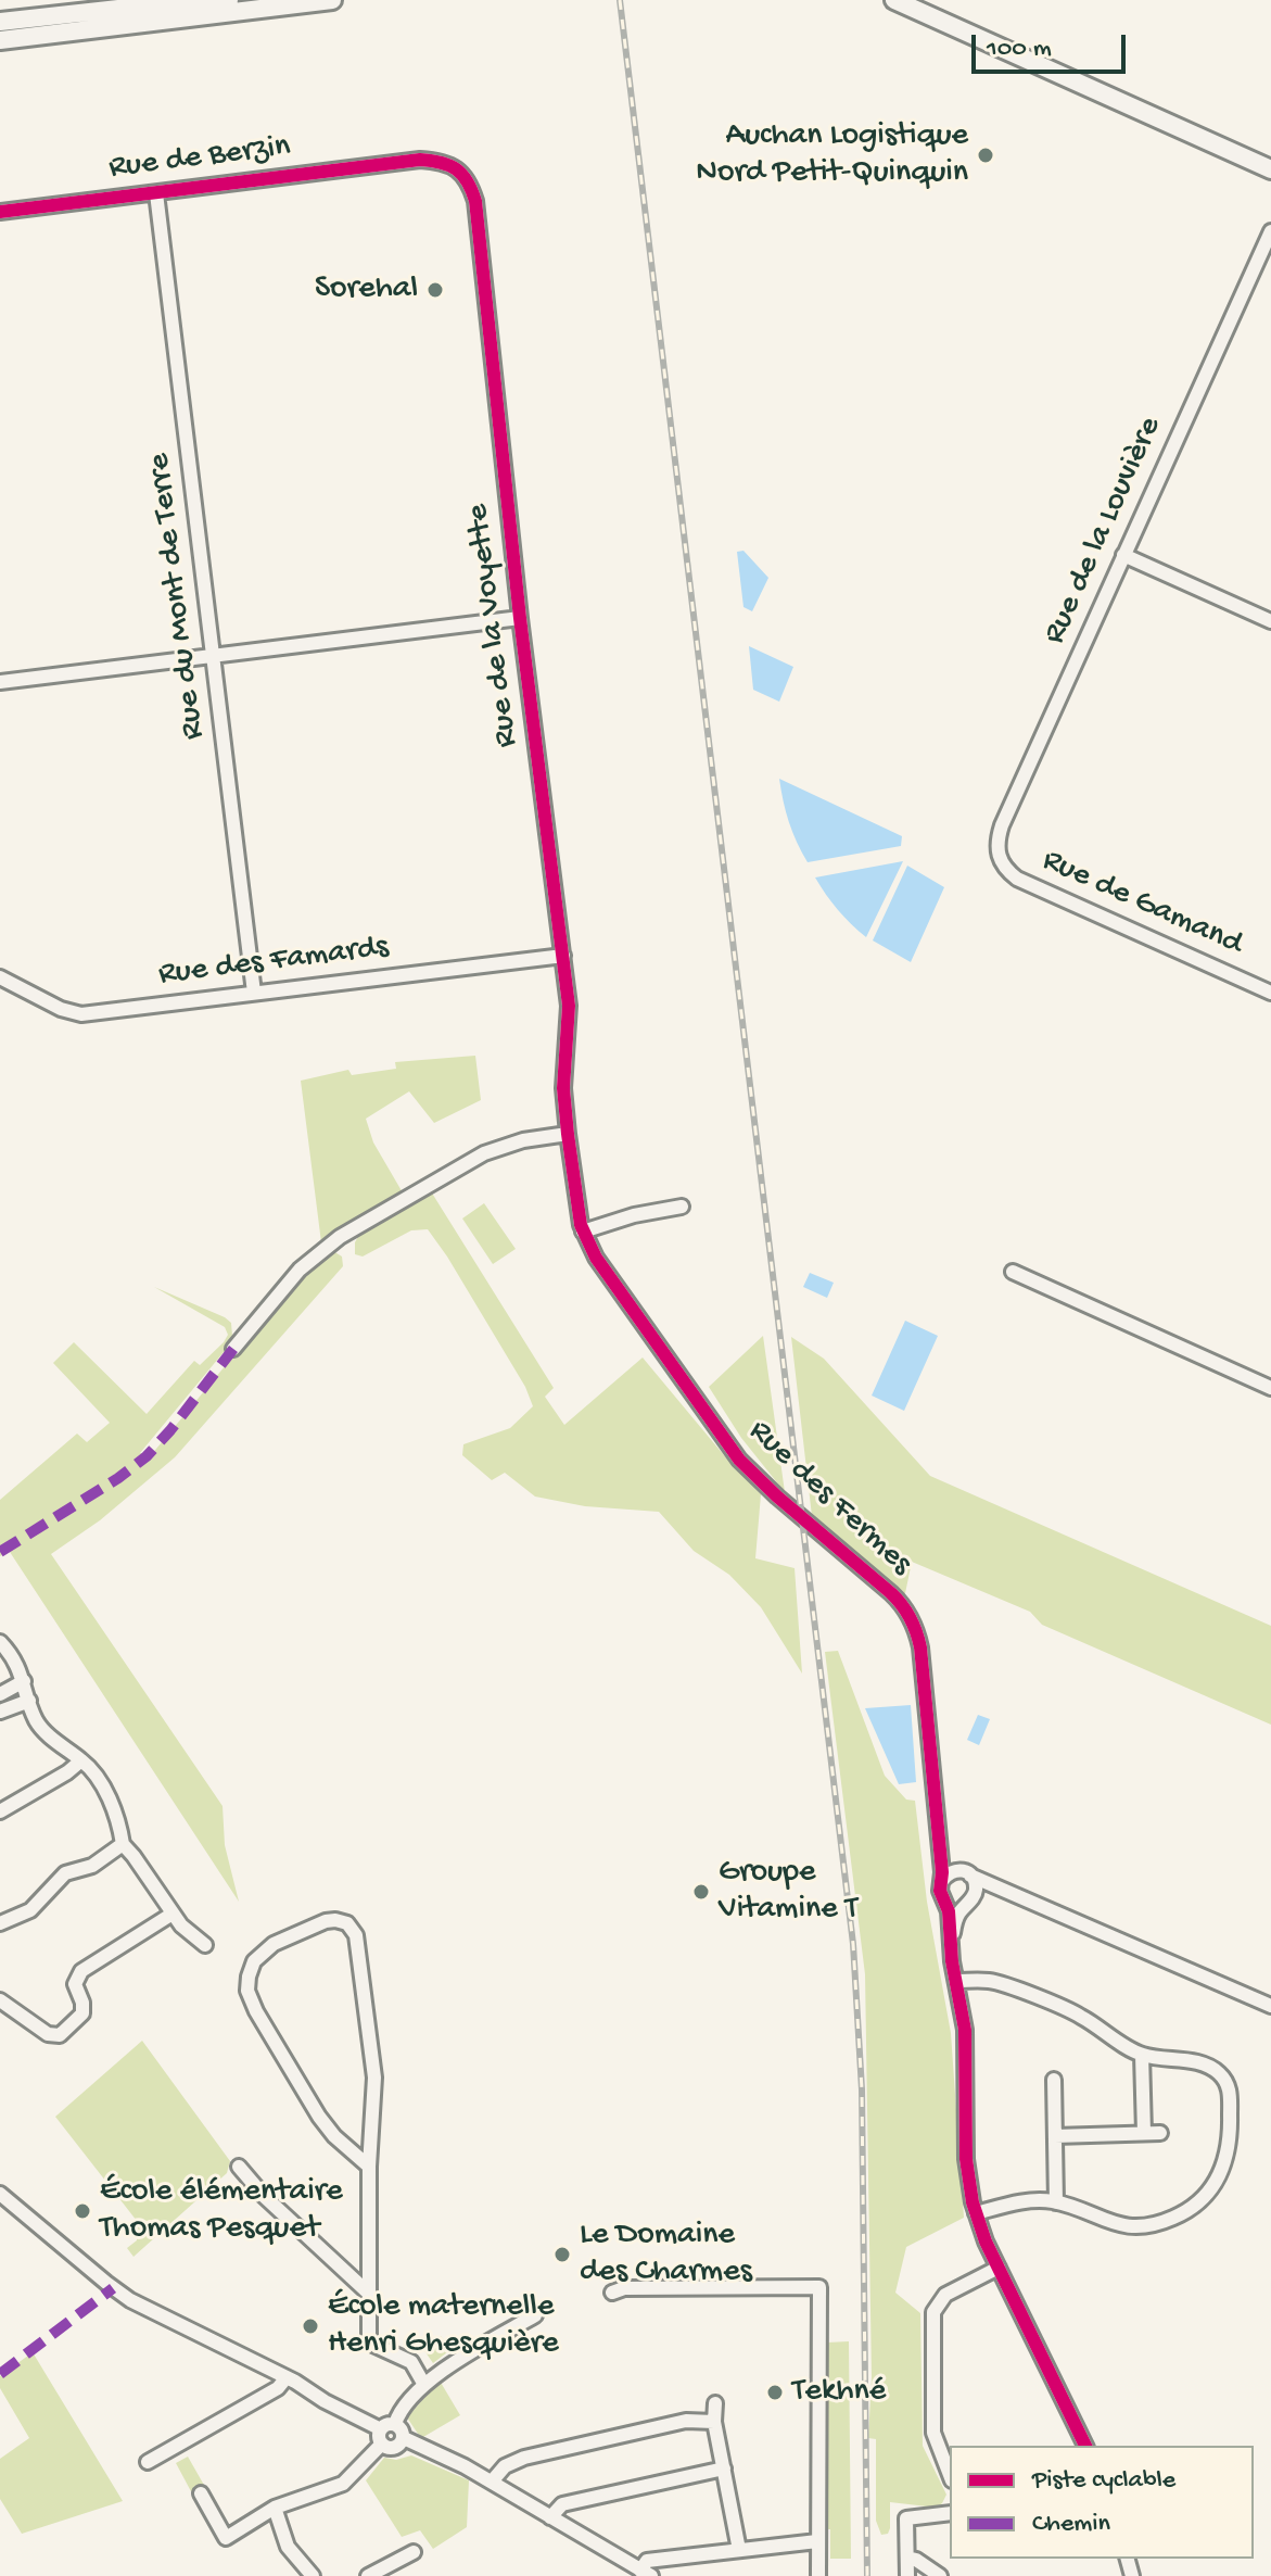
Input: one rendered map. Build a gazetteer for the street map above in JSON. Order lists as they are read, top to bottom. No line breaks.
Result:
{"streets":{"street":["Rue de Berzin","Rue de la Louvière","Rue du Mont de Terre","Rue de la Voyette","Rue de Gamand","Rue des Famards","Rue des Fermes"]},"crossings":[["Rue de Berzin","Rue du Mont de Terre"],["Rue de Berzin","Rue de la Voyette"],["Rue de la Louvière","Rue de Gamand"],["Rue du Mont de Terre","Rue des Famards"],["Rue de la Voyette","Rue des Famards"],["Rue de la Voyette","Rue des Fermes"]],"places":["Auchan Logistique Nord Petit-Quinquin","Sorehal","Groupe Vitamine T","École élémentaire Thomas Pesquet","Le Domaine des Charmes","École maternelle Henri Ghesquière","Tekhné"],"legend":["Piste cyclable","Chemin"],"scale_bar":"100 m"}
